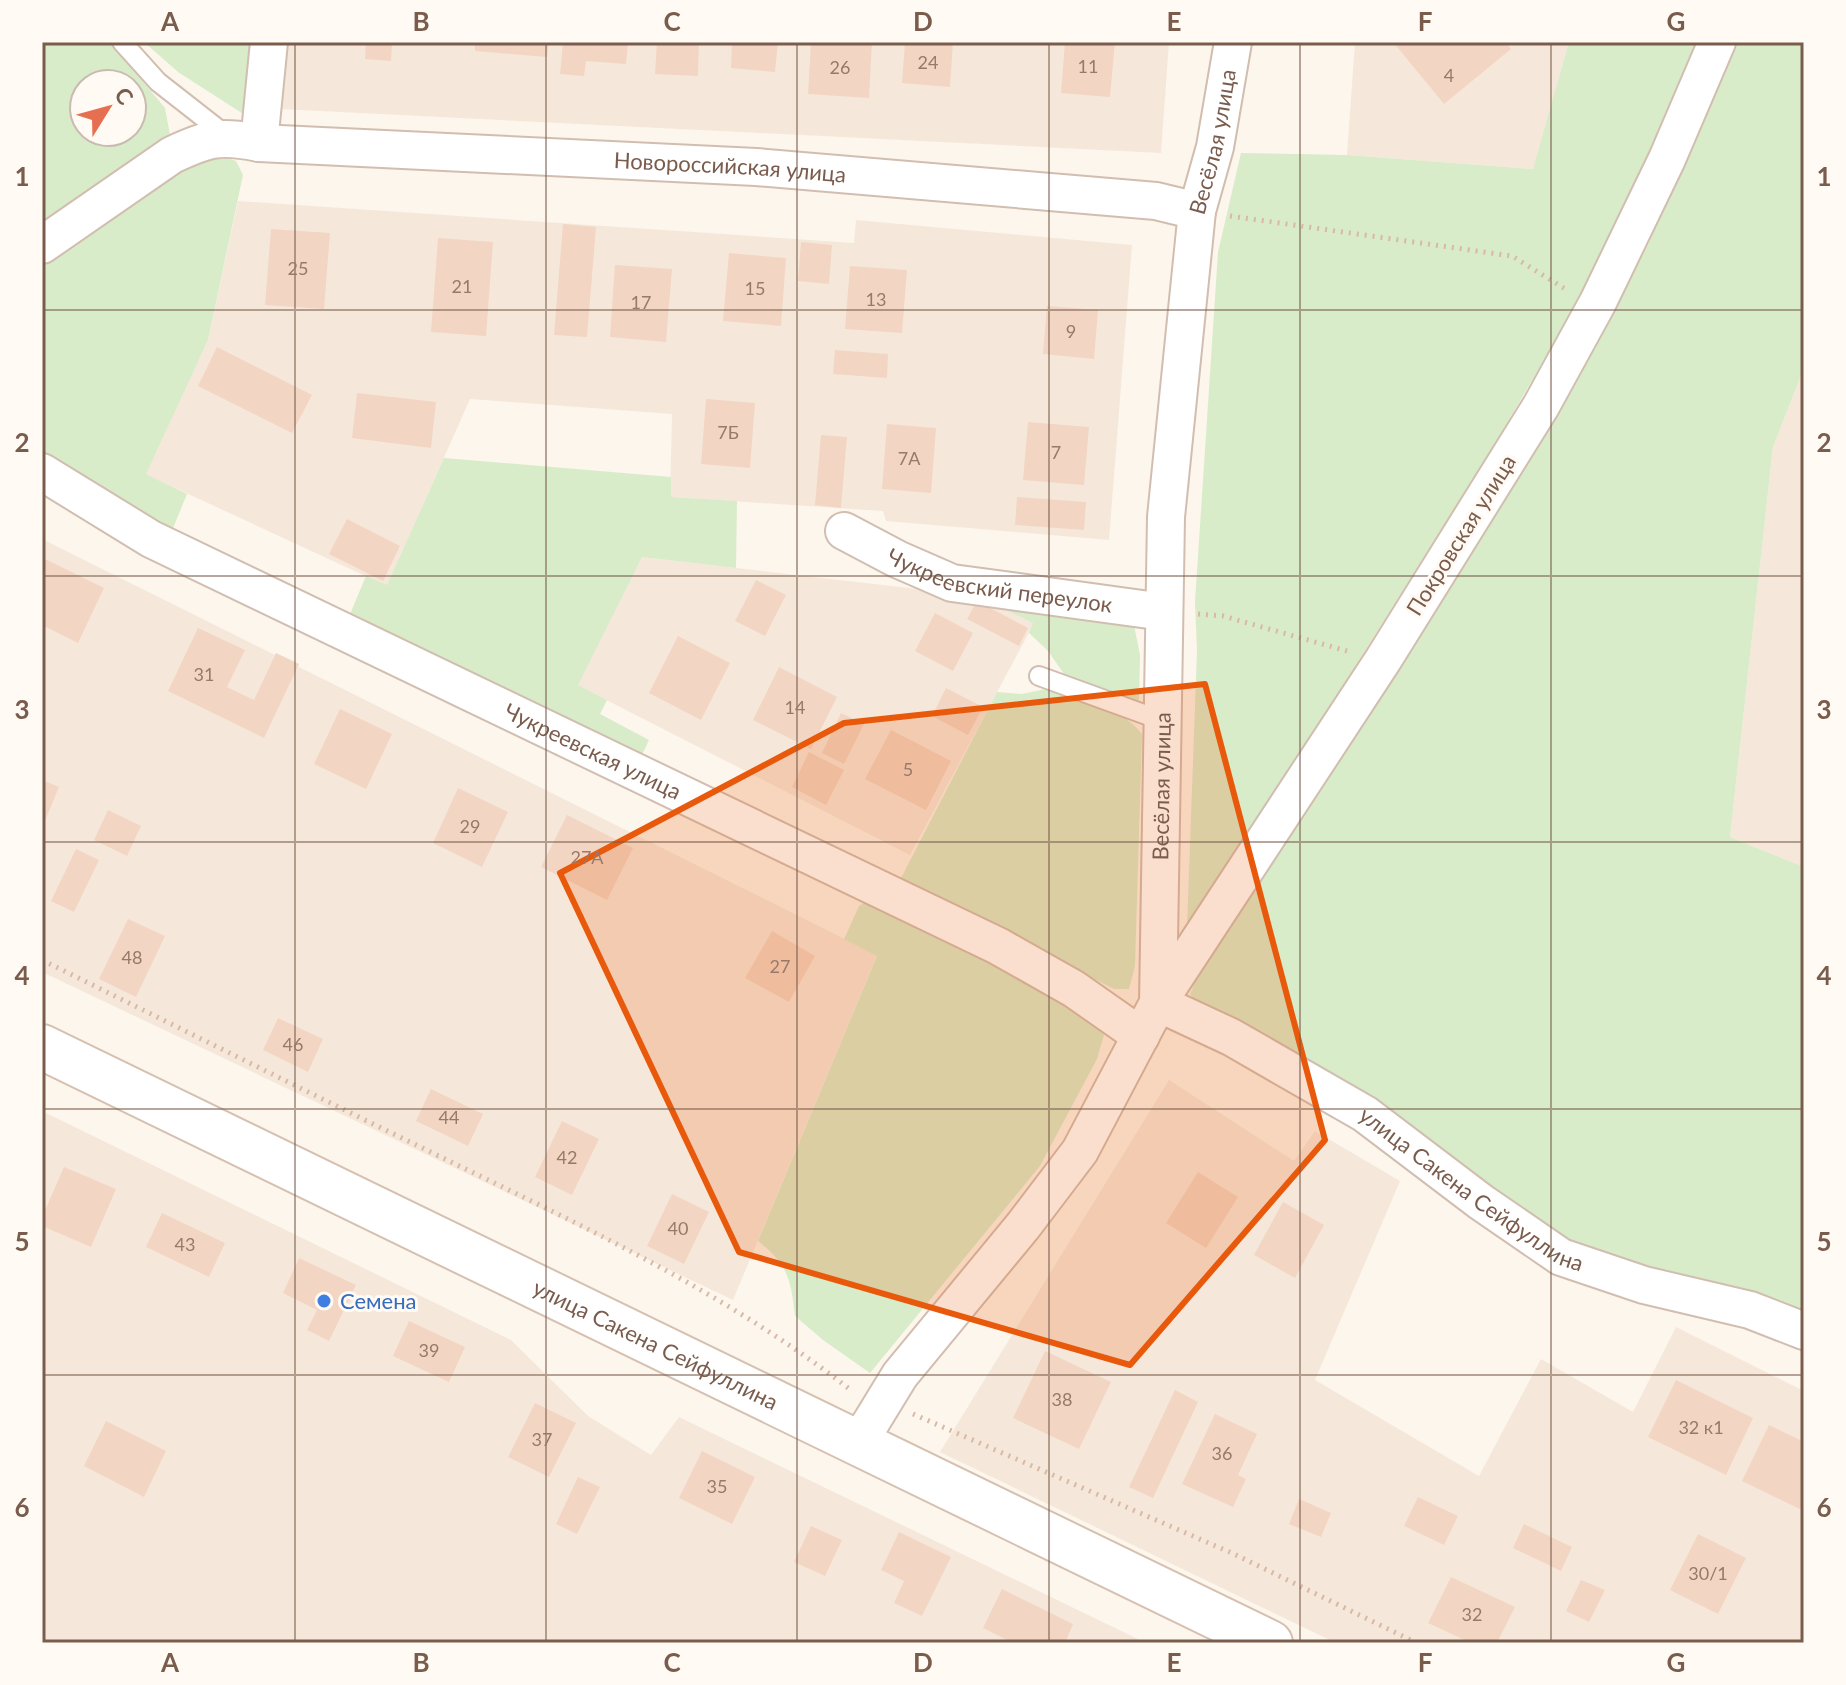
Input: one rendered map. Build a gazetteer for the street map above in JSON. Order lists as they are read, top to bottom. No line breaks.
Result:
{"streets":{"main road":["улица Сакена Сейфуллина"],"street":["Весёлая улица","Новороссийская улица","Покровская улица","Чукреевский переулок","Чукреевская улица"]},"crossings":[["Весёлая улица","Новороссийская улица"],["Весёлая улица","Покровская улица"],["Весёлая улица","Чукреевский переулок"],["Весёлая улица","Чукреевская улица"],["Весёлая улица","улица Сакена Сейфуллина"],["Покровская улица","улица Сакена Сейфуллина"]],"places":["Семена"],"house_numbers":["24","11","26","4","25","21","15","13","17","9","7Б","7","7А","31","14","5","29","27А","48","27","46","44","42","40","43","39","38","32 к1","37","36","35","30/1","32"],"north":"top right","grid":{"columns":["A","B","C","D","E","F","G"],"rows":["1","2","3","4","5","6"]}}
